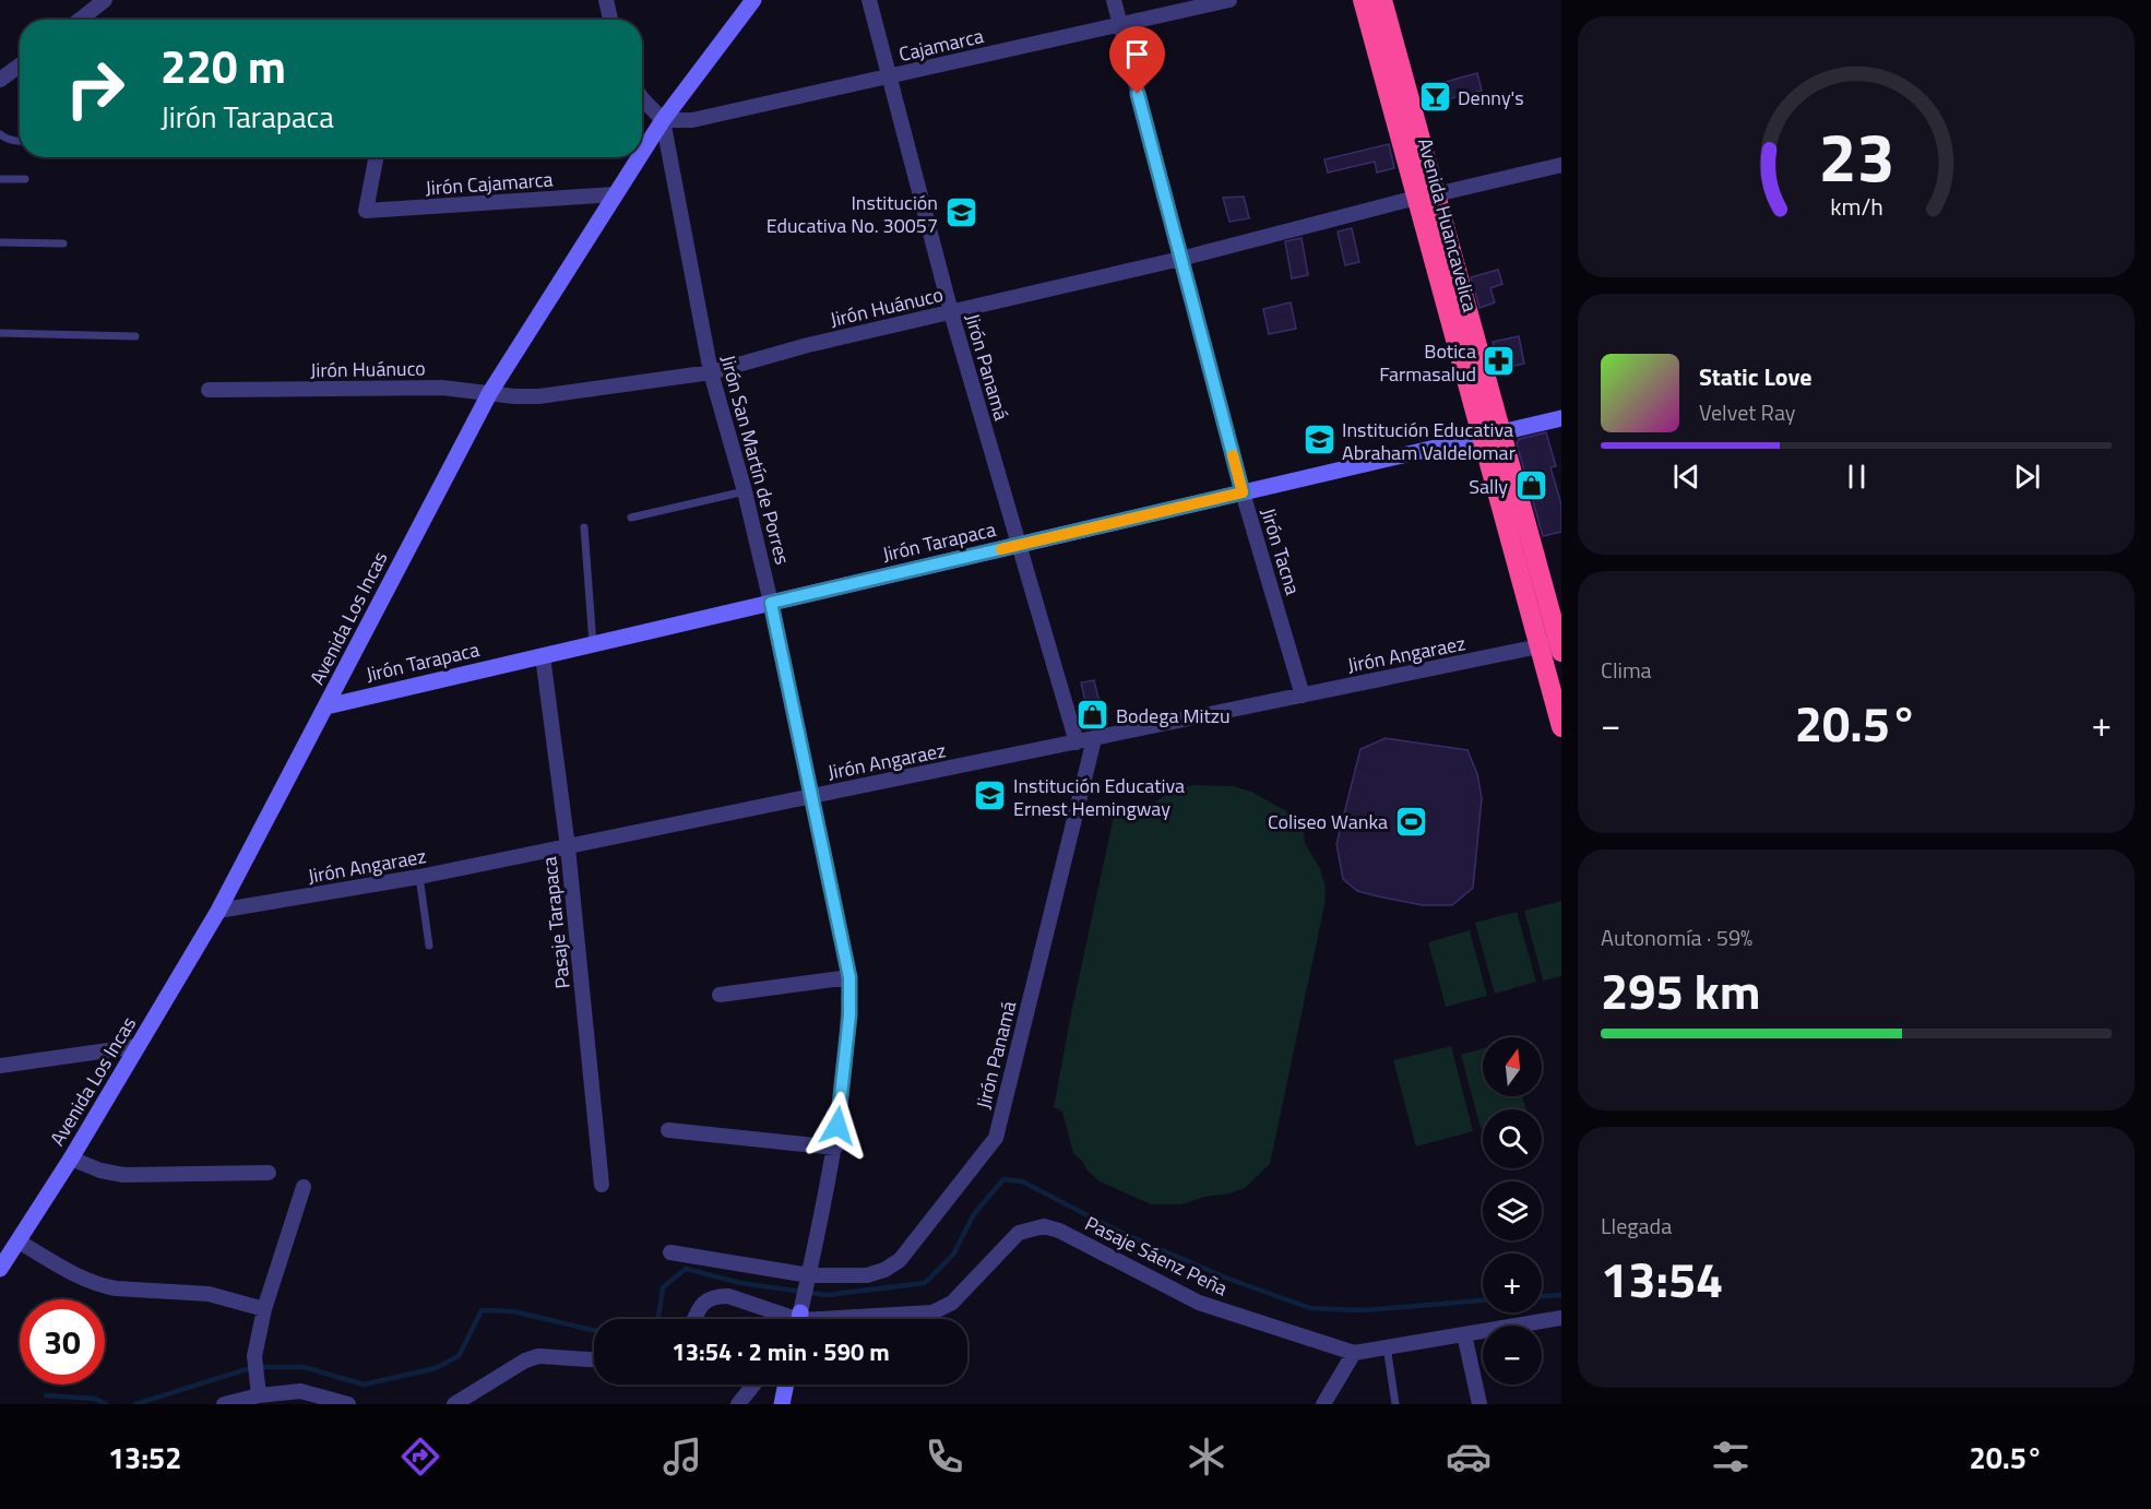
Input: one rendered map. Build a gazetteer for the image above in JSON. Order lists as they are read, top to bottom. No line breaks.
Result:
{"streets":{"highway":["Avenida Huancavelica"],"street":["Cajamarca","Jirón Cajamarca","Jirón Huánuco","Jirón Panamá","Jirón San Martín de Porres","Jirón Tarapaca","Jirón Tacna","Avenida Los Incas","Jirón Angaraez","Pasaje Tarapaca","Pasaje Sáenz Peña"]},"crossings":[["Cajamarca","Jirón Panamá"],["Cajamarca","Jirón San Martín de Porres"],["Cajamarca","Jirón Tacna"],["Cajamarca","Avenida Los Incas"],["Jirón Cajamarca","Avenida Los Incas"],["Avenida Huancavelica","Jirón Huánuco"],["Avenida Huancavelica","Jirón Tarapaca"],["Avenida Huancavelica","Jirón Angaraez"],["Jirón Huánuco","Jirón Panamá"],["Jirón Huánuco","Jirón San Martín de Porres"],["Jirón Huánuco","Jirón Tacna"],["Jirón Huánuco","Avenida Los Incas"],["Jirón Panamá","Jirón San Martín de Porres"],["Jirón Panamá","Jirón Tarapaca"],["Jirón Panamá","Jirón Angaraez"],["Jirón San Martín de Porres","Jirón Tarapaca"],["Jirón San Martín de Porres","Avenida Los Incas"],["Jirón San Martín de Porres","Jirón Angaraez"],["Jirón Tarapaca","Jirón Tacna"],["Jirón Tarapaca","Avenida Los Incas"],["Jirón Tarapaca","Pasaje Tarapaca"],["Jirón Tacna","Jirón Angaraez"],["Avenida Los Incas","Jirón Angaraez"],["Jirón Angaraez","Pasaje Tarapaca"]],"places":{"bar":["Denny's"],"school or university":["Institución Educativa No. 30057","Institución Educativa Abraham Valdelomar","Institución Educativa Ernest Hemingway"],"pharmacy":["Botica Farmasalud"],"shop":["Sally","Bodega Mitzu"],"sports":["Coliseo Wanka"]},"north":"top","page":{"turn":["220 m","Jirón Tarapaca"],"song":["Static Love","Velvet Ray"],"tile":["Clima",["Autonomía · 59%","295 km"],["Llegada","13:54"]],"heat":["−","20.5°","+"],"map_buttons":["+","−"],"limit":"30","trip":"13:54 · 2 min · 590 m","tabs":["13:52","20.5°"],"gauge":["23","km/h"]}}
